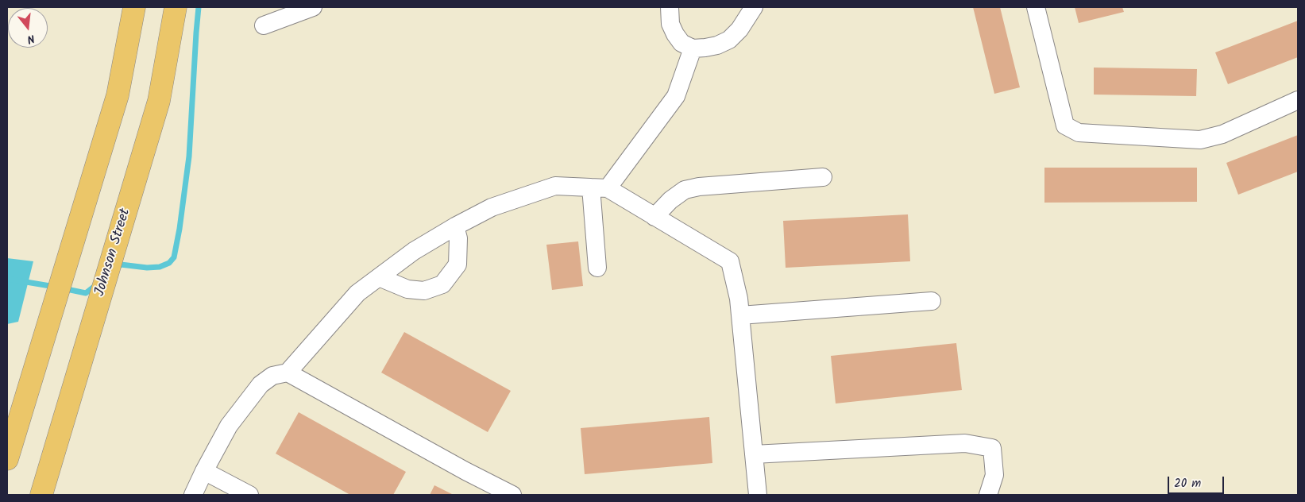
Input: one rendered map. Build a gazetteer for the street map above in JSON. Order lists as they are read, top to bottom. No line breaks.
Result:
{"streets":{"main road":["Johnson Street"]},"scale_bar":"20 m","north":"bottom"}
